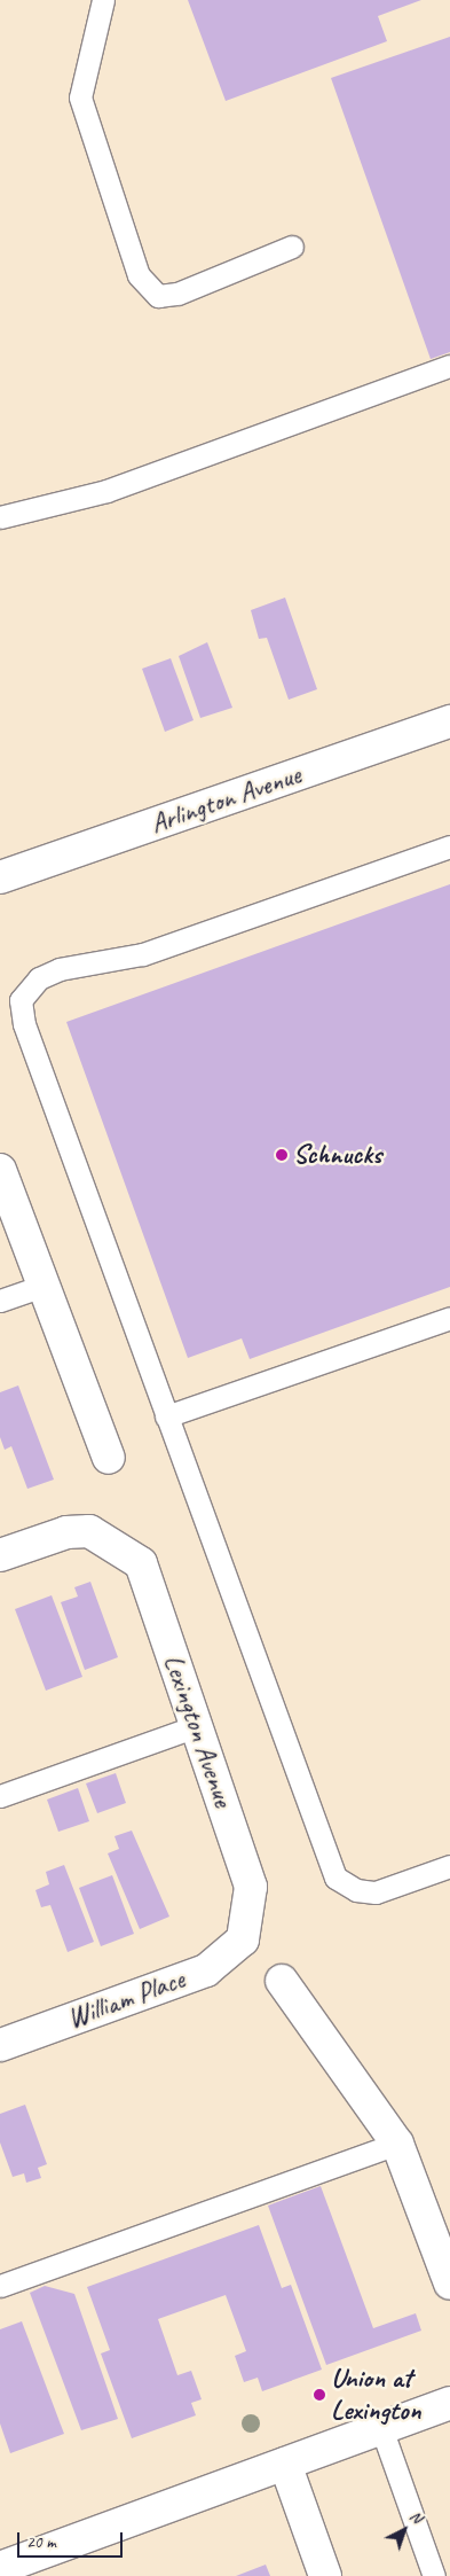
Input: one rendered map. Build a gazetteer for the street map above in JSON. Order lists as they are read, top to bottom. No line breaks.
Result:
{"streets":{"street":["Arlington Avenue","Lexington Avenue","William Place"]},"crossings":[["Lexington Avenue","William Place"]],"places":["Schnucks","Union at Lexington"],"scale_bar":"20 m","north":"top right"}
